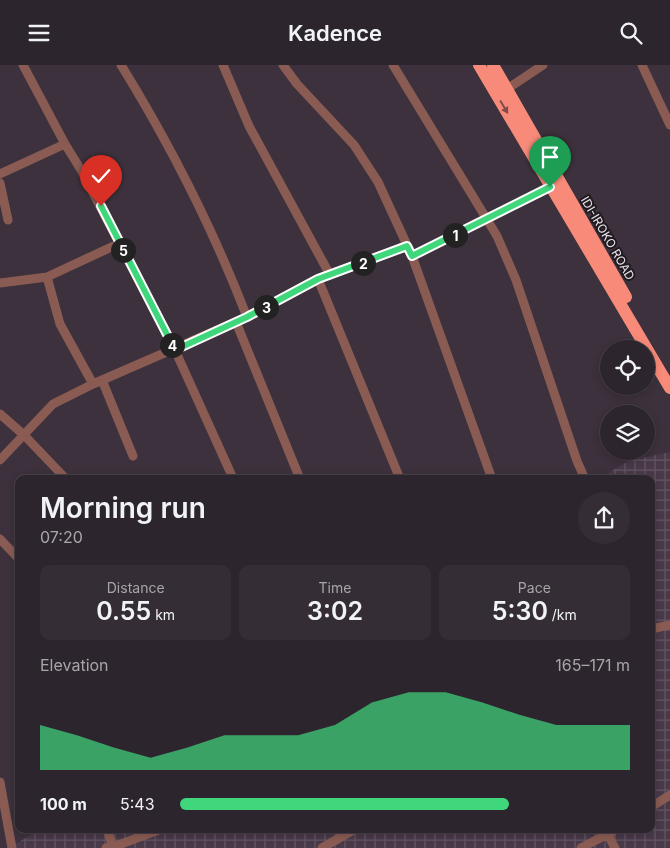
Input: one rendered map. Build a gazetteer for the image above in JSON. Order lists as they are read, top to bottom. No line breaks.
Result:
{"streets":{"highway":["IDI-IROKO ROAD"]},"page":{"header":"Kadence","pins":["1","5","2","3","4"],"heading":["Morning run","07:20"],"stats":[["Distance","0.55 km"],["Time","3:02"],["Pace","5:30 /km"]],"chart":["Elevation","165–171 m"],"list":[{"name":"100 m","note":"5:43"}]}}
